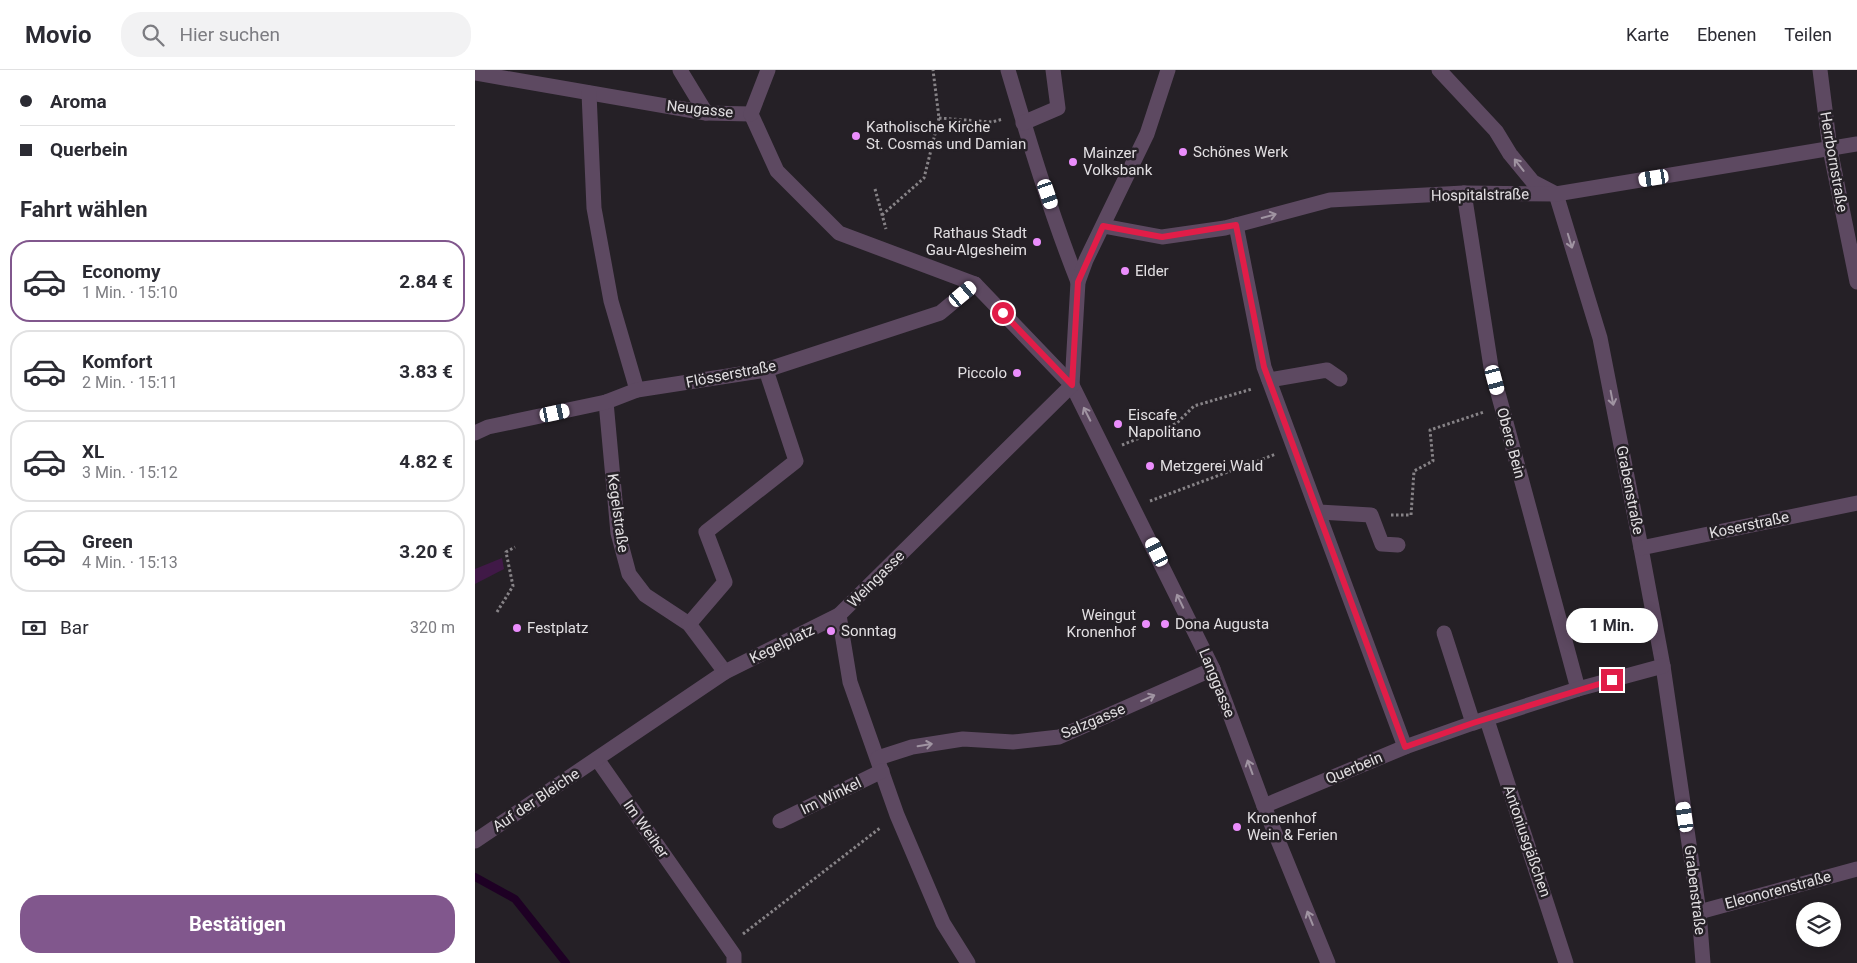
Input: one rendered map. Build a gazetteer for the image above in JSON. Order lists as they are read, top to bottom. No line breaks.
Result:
{"streets":{"street":["Neugasse","Herrbornstraße","Hospitalstraße","Flösserstraße","Obere Bein","Grabenstraße","Kegelstraße","Koserstraße","Weingasse","Kegelplatz","Langgasse","Salzgasse","Querbein","Im Winkel","Auf der Bleiche","Im Weiher","Antoniusgäßchen","Eleonorenstraße"]},"crossings":[["Neugasse","Flösserstraße"],["Herrbornstraße","Hospitalstraße"],["Hospitalstraße","Obere Bein"],["Hospitalstraße","Grabenstraße"],["Flösserstraße","Kegelstraße"],["Obere Bein","Querbein"],["Grabenstraße","Koserstraße"],["Grabenstraße","Querbein"],["Grabenstraße","Eleonorenstraße"],["Weingasse","Kegelplatz"],["Weingasse","Langgasse"],["Weingasse","Salzgasse"],["Weingasse","Im Winkel"],["Kegelplatz","Auf der Bleiche"],["Kegelplatz","Im Weiher"],["Langgasse","Salzgasse"],["Langgasse","Querbein"],["Salzgasse","Im Winkel"],["Querbein","Antoniusgäßchen"],["Auf der Bleiche","Im Weiher"]],"one_way":["Grabenstraße","Langgasse","Salzgasse"],"places":["Katholische Kirche St. Cosmas und Damian","Schönes Werk","Mainzer Volksbank","Rathaus Stadt Gau-Algesheim","Elder","Piccolo","Eiscafe Napolitano","Metzgerei Wald","Weingut Kronenhof","Dona Augusta","Festplatz","Sonntag","Kronenhof Wein & Ferien"],"page":{"header":"Movio","search":"Hier suchen","nav":["Karte","Ebenen","Teilen"],"banner":["Aroma","Querbein"],"heading":"Fahrt wählen","list":[{"name":"Economy","note":"1 Min. · 15:10","value":"2.84 €"},{"name":"Komfort","note":"2 Min. · 15:11","value":"3.83 €"},{"name":"XL","note":"3 Min. · 15:12","value":"4.82 €"},{"name":"Green","note":"4 Min. · 15:13","value":"3.20 €"}],"pay":["Bar","320 m"],"bubble":"1 Min.","buttons":"Bestätigen"}}
